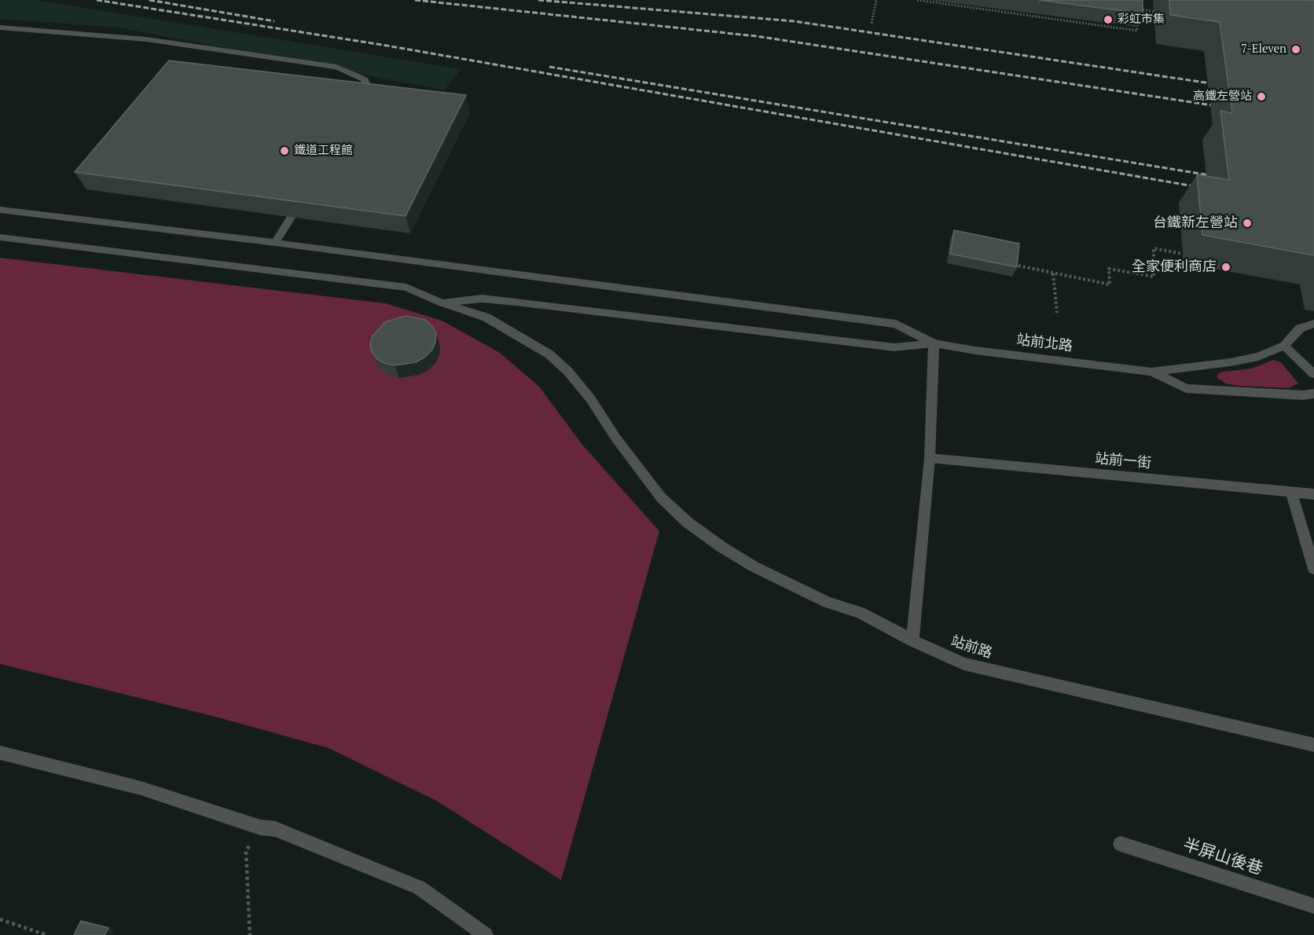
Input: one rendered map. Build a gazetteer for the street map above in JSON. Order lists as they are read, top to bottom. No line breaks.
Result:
{"streets":{"street":["站前北路","站前一街","站前路","半屏山後巷"]},"places":["彩虹市集","7-Eleven","高鐵左營站","鐵道工程館","台鐵新左營站","全家便利商店"]}
